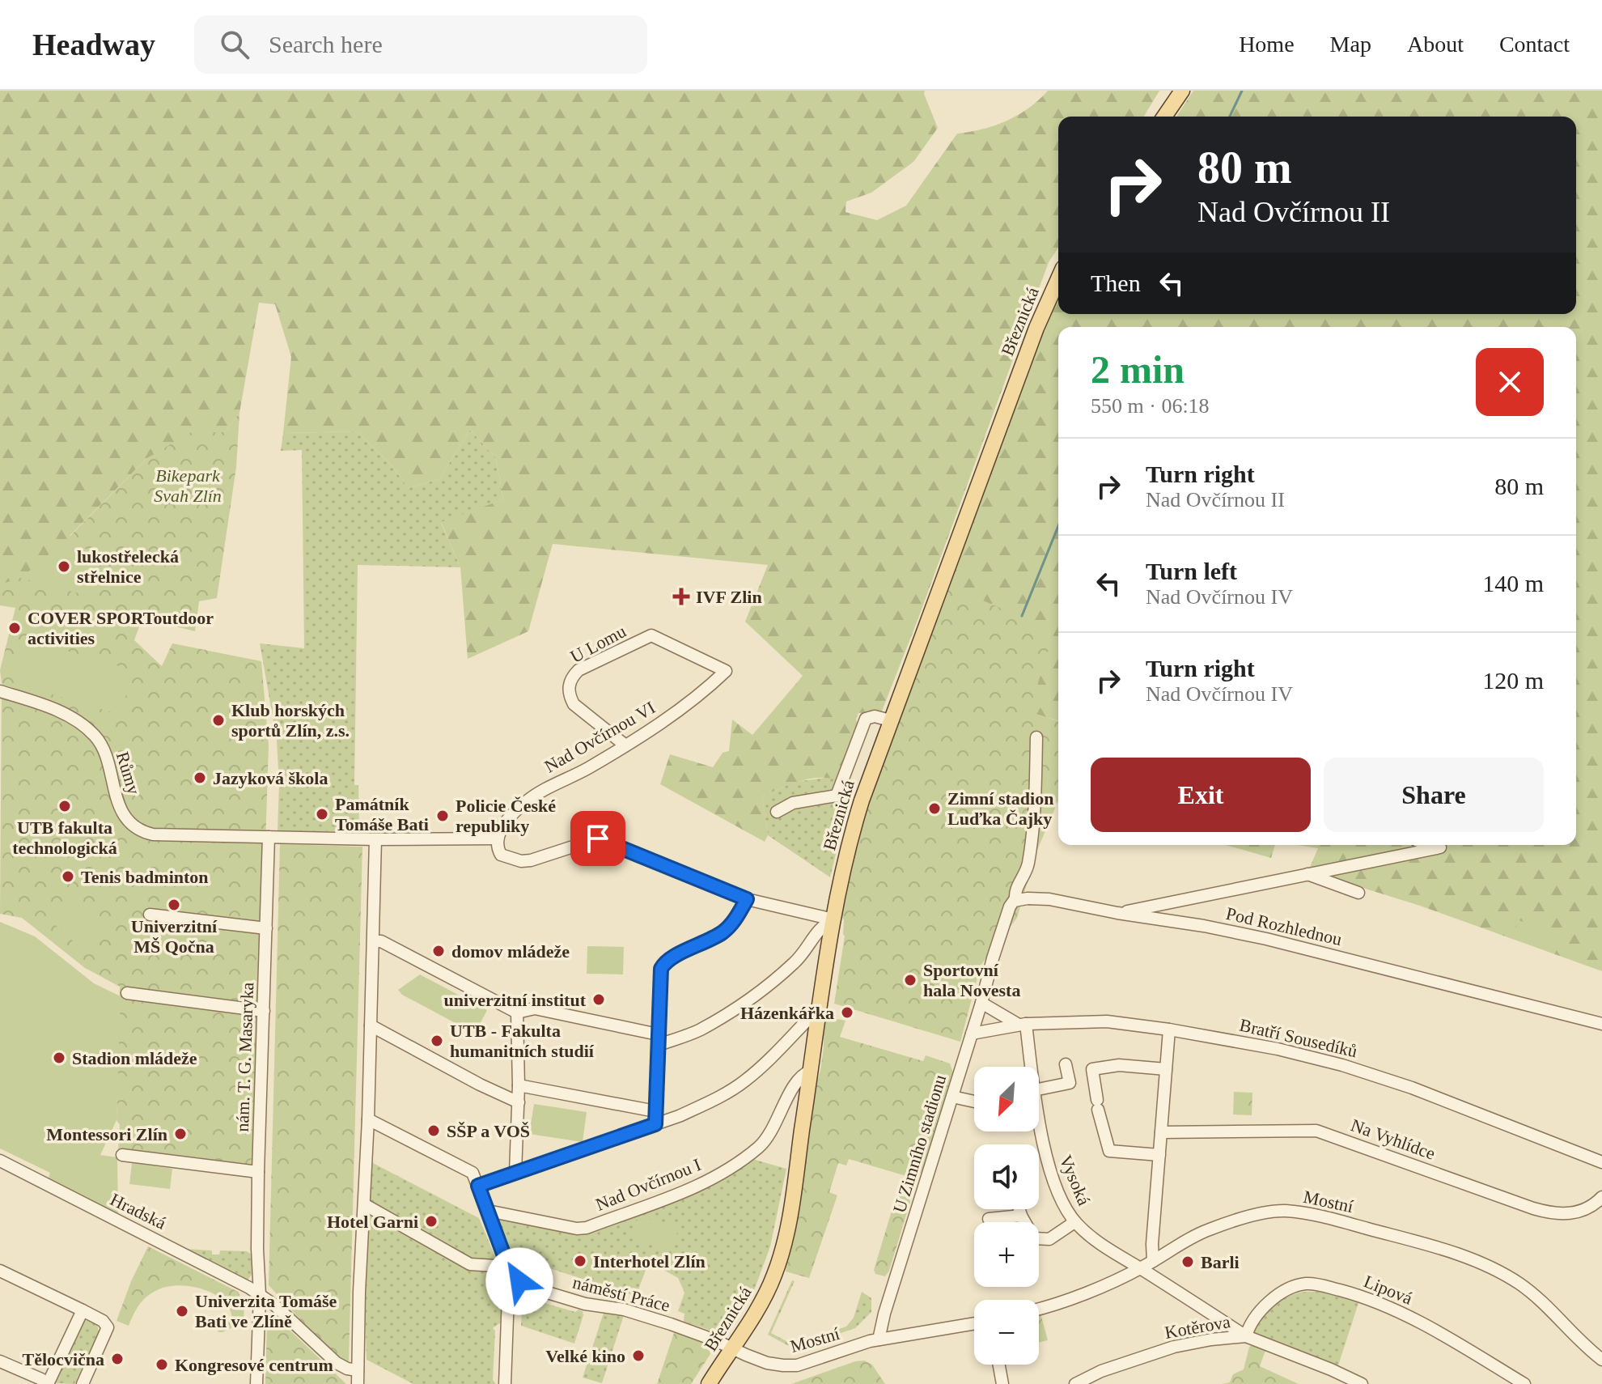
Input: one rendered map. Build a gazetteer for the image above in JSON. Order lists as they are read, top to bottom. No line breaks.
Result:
{"streets":{"main road":["Březnická"],"street":["U Lomu","Nad Ovčírnou VI","Růmy","Pod Rozhlednou","Bratří Sousedíků","nám. T. G. Masaryka","Na Vyhlídce","U Zimního stadionu","Vysoká","Nad Ovčírnou I","Mostní","Hradská","Lipová","náměstí Práce","Kotěrova"]},"crossings":[["Březnická","Nad Ovčírnou I"],["Březnická","Mostní"],["Březnická","náměstí Práce"],["U Lomu","Nad Ovčírnou VI"],["Růmy","nám. T. G. Masaryka"],["Pod Rozhlednou","U Zimního stadionu"],["Bratří Sousedíků","U Zimního stadionu"],["Bratří Sousedíků","Vysoká"],["nám. T. G. Masaryka","Hradská"],["U Zimního stadionu","Mostní"],["Vysoká","Mostní"],["Vysoká","Lipová"],["Vysoká","Kotěrova"],["Mostní","náměstí Práce"],["Lipová","Kotěrova"]],"parks":["Bikepark Svah Zlín"],"places":{"other":["lukostřelecká střelnice","COVER SPORToutdoor activities","Klub horských sportů Zlín, z.s.","Jazyková škola","UTB fakulta technologická","Zimní stadion Luďka Čajky","Památník Tomáše Bati","Policie České republiky","Tenis badminton","Univerzitní MŠ Qočna","domov mládeže","Sportovní hala Novesta","univerzitní institut","Házenkářka","UTB - Fakulta humanitních studií","Stadion mládeže","SŠP a VOŠ","Montessori Zlín","Hotel Garni","Interhotel Zlín","Barli","Univerzita Tomáše Bati ve Zlíně","Velké kino","Tělocvična","Kongresové centrum"],"health":["IVF Zlin"]},"north":"bottom left","page":{"header":"Headway","search":"Search here","nav":["Home","Map","About","Contact"],"turn":["80 m","Nad Ovčírnou II"],"then":"Then","heading":["2 min","550 m · 06:18"],"list":[{"name":"Turn right","note":"Nad Ovčírnou II","value":"80 m"},{"name":"Turn left","note":"Nad Ovčírnou IV","value":"140 m"},{"name":"Turn right","note":"Nad Ovčírnou IV","value":"120 m"}],"buttons":["Exit","Share"],"map_buttons":["+","−"]}}
